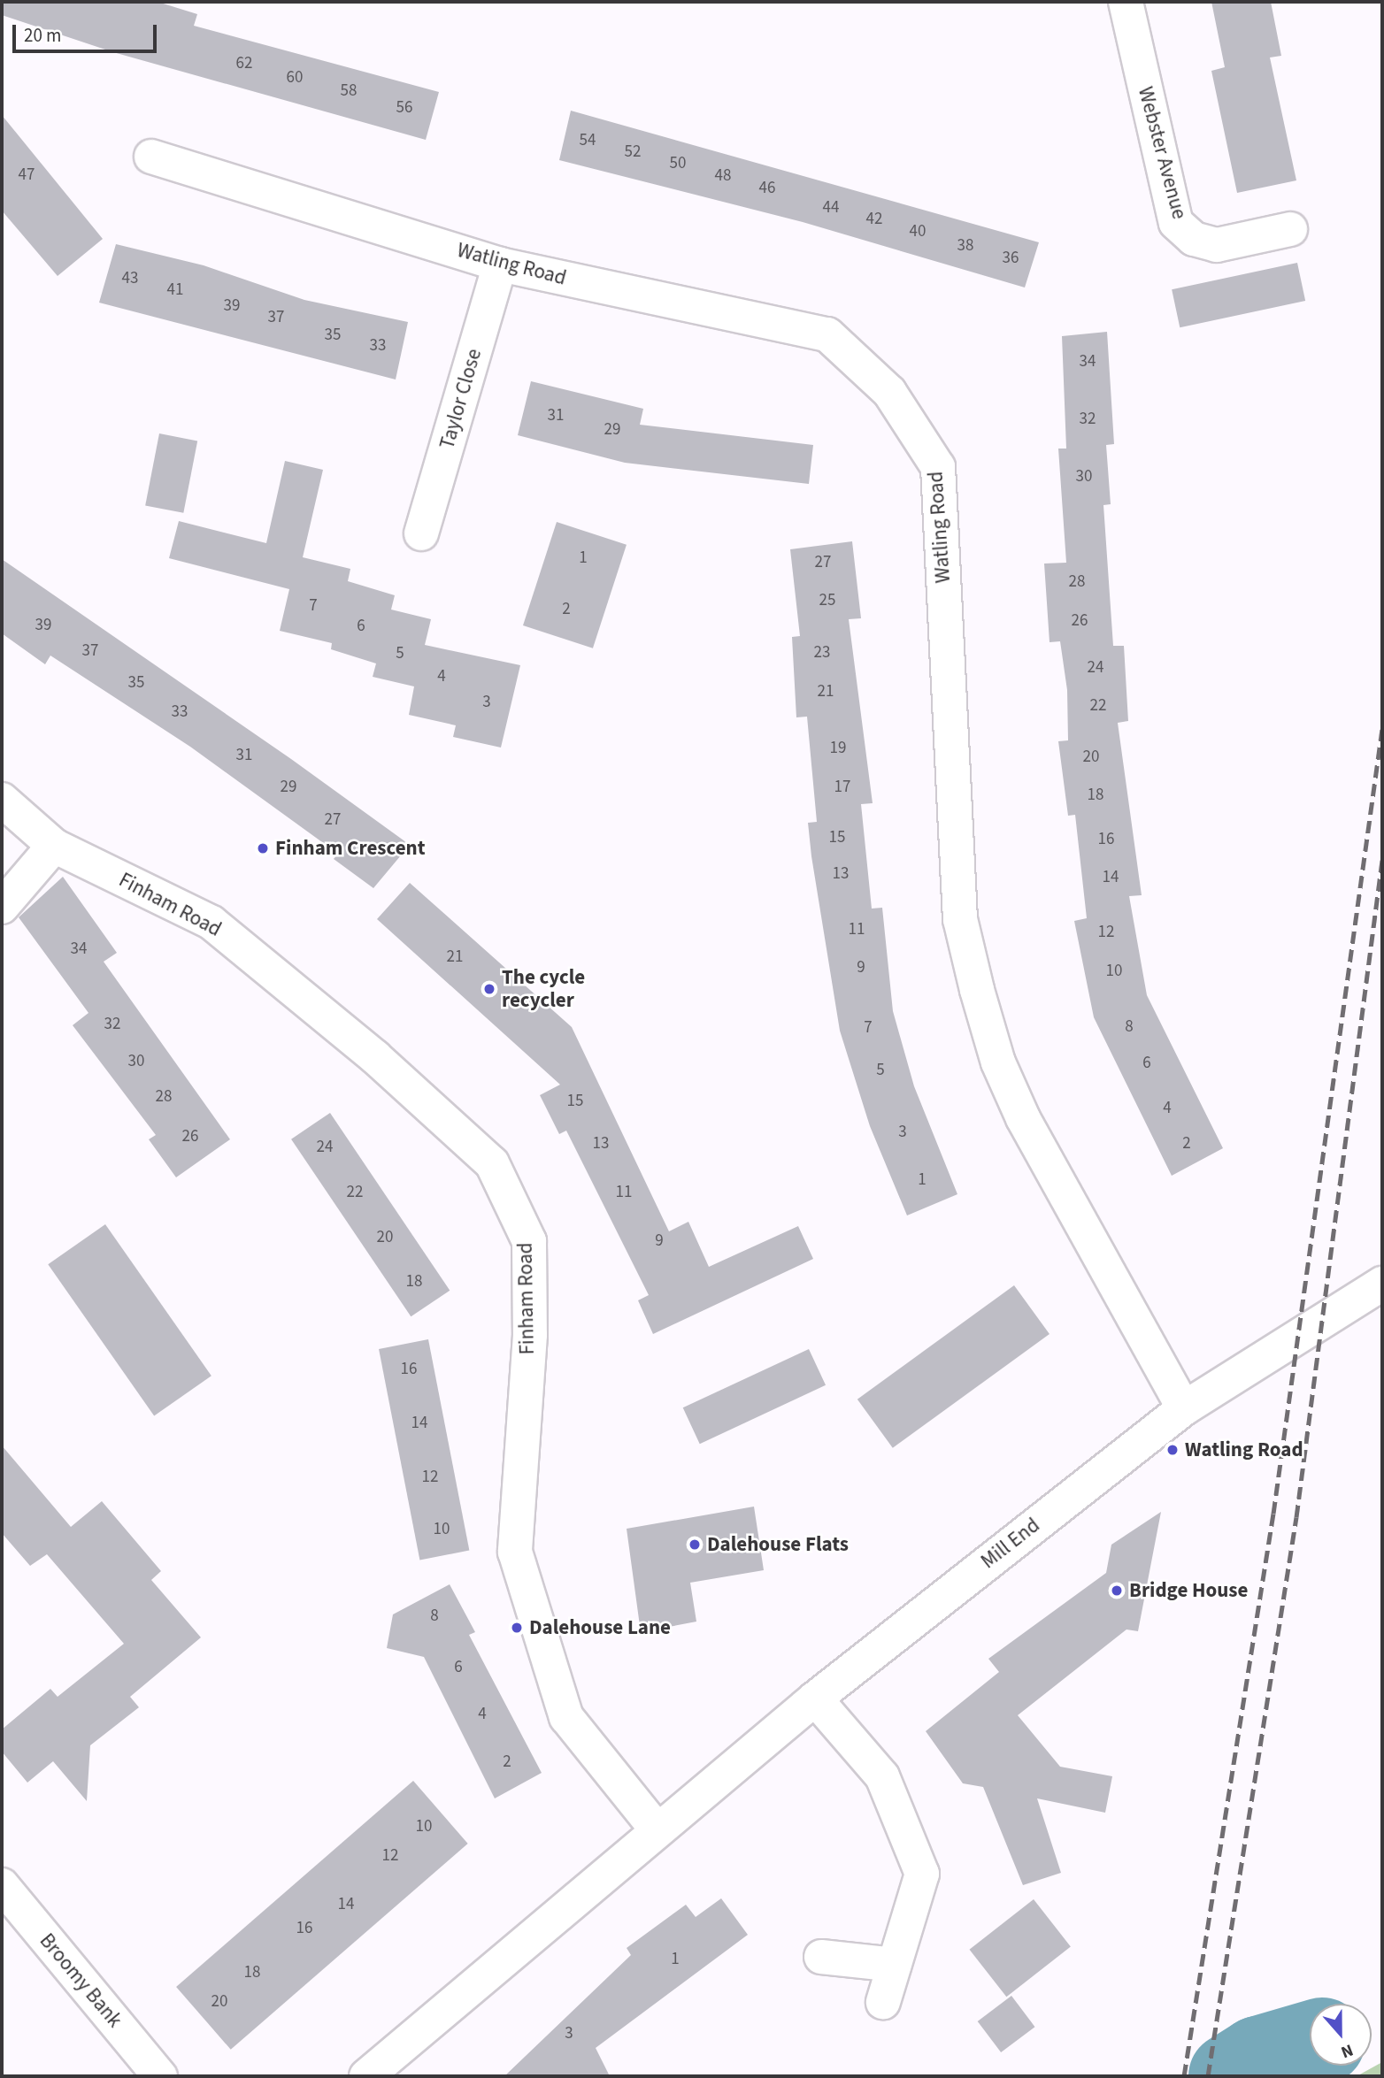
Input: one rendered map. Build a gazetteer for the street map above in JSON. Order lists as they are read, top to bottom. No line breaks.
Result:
{"streets":{"street":["Webster Avenue","Watling Road","Taylor Close","Finham Road","Mill End","Broomy Bank"]},"crossings":[["Watling Road","Taylor Close"],["Watling Road","Mill End"],["Finham Road","Mill End"]],"places":["Finham Crescent","The cycle recycler","Watling Road","Dalehouse Flats","Bridge House","Dalehouse Lane"],"house_numbers":["62","60","58","56","54","52","50","47","48","46","44","42","40","38","36","43","41","39","37","35","33","34","31","32","29","30","1","27","28","25","7","2","26","39","6","37","23","5","24","4","35","21","3","22","33","19","31","20","29","17","18","27","15","16","13","14","11","12","34","21","9","10","32","8","7","30","6","5","28","15","4","3","26","13","2","24","1","22","11","20","9","18","16","14","12","10","8","6","4","2","10","12","14","16","1","18","20","3"],"scale_bar":"20 m","north":"bottom"}
